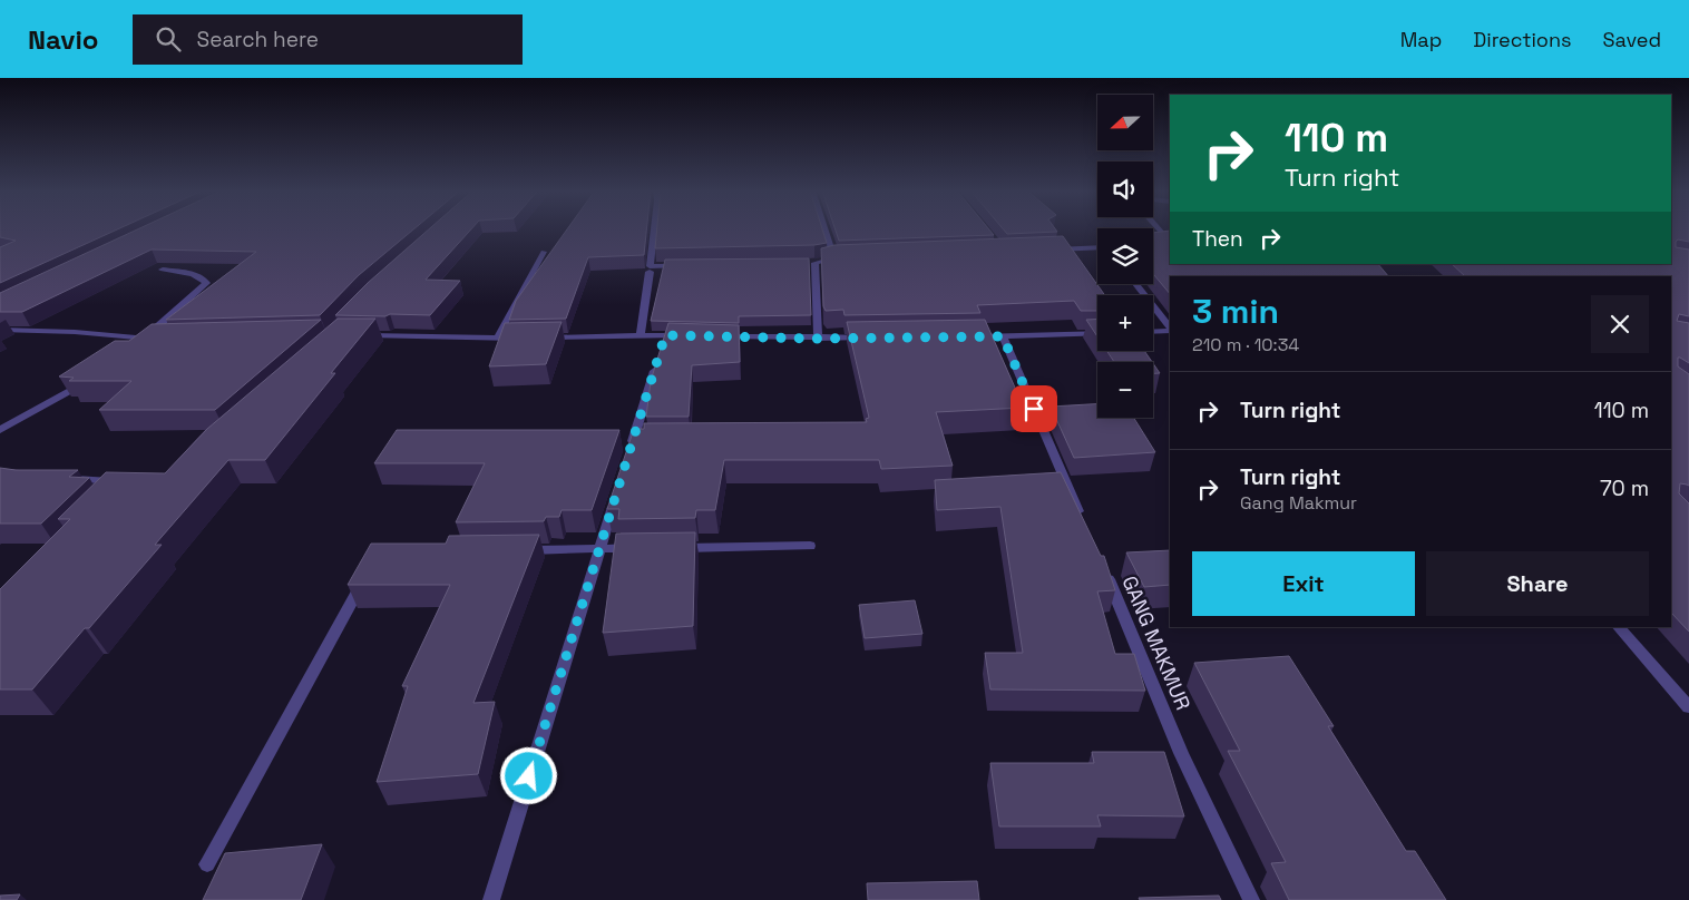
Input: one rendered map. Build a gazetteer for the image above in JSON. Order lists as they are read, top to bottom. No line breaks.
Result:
{"streets":{"street":["GANG MAKMUR"]},"north":"left","page":{"header":"Navio","search":"Search here","nav":["Map","Directions","Saved"],"map_buttons":["+","−"],"turn":["110 m","Turn right"],"then":"Then","heading":["3 min","210 m · 10:34"],"list":[{"name":"Turn right","value":"110 m"},{"name":"Turn right","note":"Gang Makmur","value":"70 m"}],"buttons":["Exit","Share"]}}
